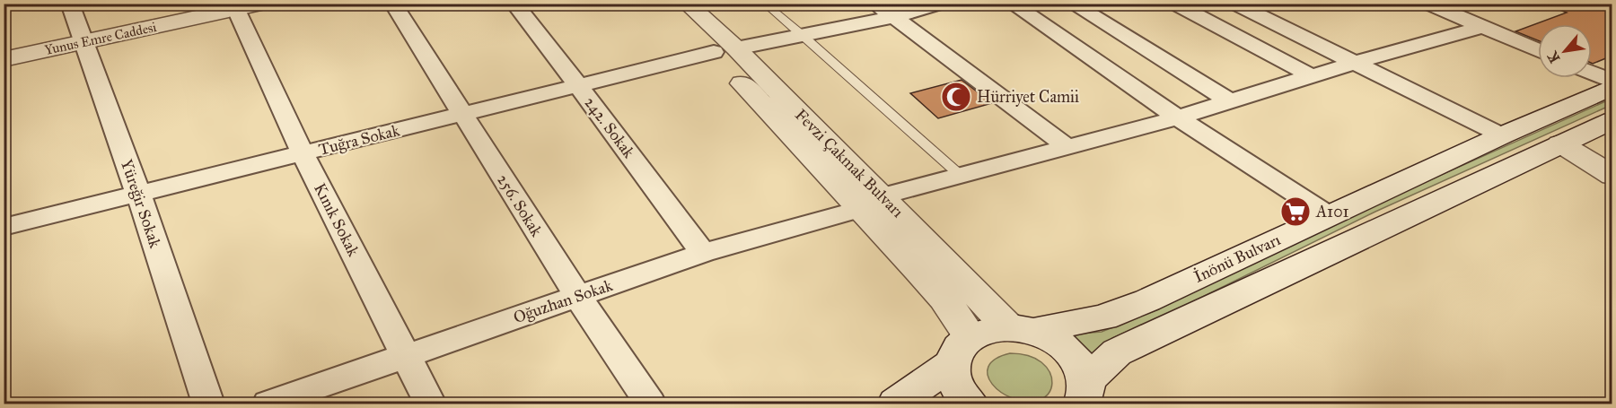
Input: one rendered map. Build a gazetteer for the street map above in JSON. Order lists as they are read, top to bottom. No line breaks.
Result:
{"streets":{"main road":["Yunus Emre Caddesi","Fevzi Çakmak Bulvarı","İnönü Bulvarı"],"street":["242. Sokak","Tuğra Sokak","Yüreğir Sokak","256. Sokak","Kınık Sokak","Oğuzhan Sokak"]},"crossings":[["Yunus Emre Caddesi","Yüreğir Sokak"],["Yunus Emre Caddesi","Kınık Sokak"],["242. Sokak","Tuğra Sokak"],["242. Sokak","Oğuzhan Sokak"],["Tuğra Sokak","Fevzi Çakmak Bulvarı"],["Tuğra Sokak","Yüreğir Sokak"],["Tuğra Sokak","256. Sokak"],["Tuğra Sokak","Kınık Sokak"],["Fevzi Çakmak Bulvarı","İnönü Bulvarı"],["Fevzi Çakmak Bulvarı","Oğuzhan Sokak"],["256. Sokak","Oğuzhan Sokak"],["Kınık Sokak","Oğuzhan Sokak"]],"places":{"mosque":["Hürriyet Camii"],"supermarket":["A101"]},"north":"bottom left"}
